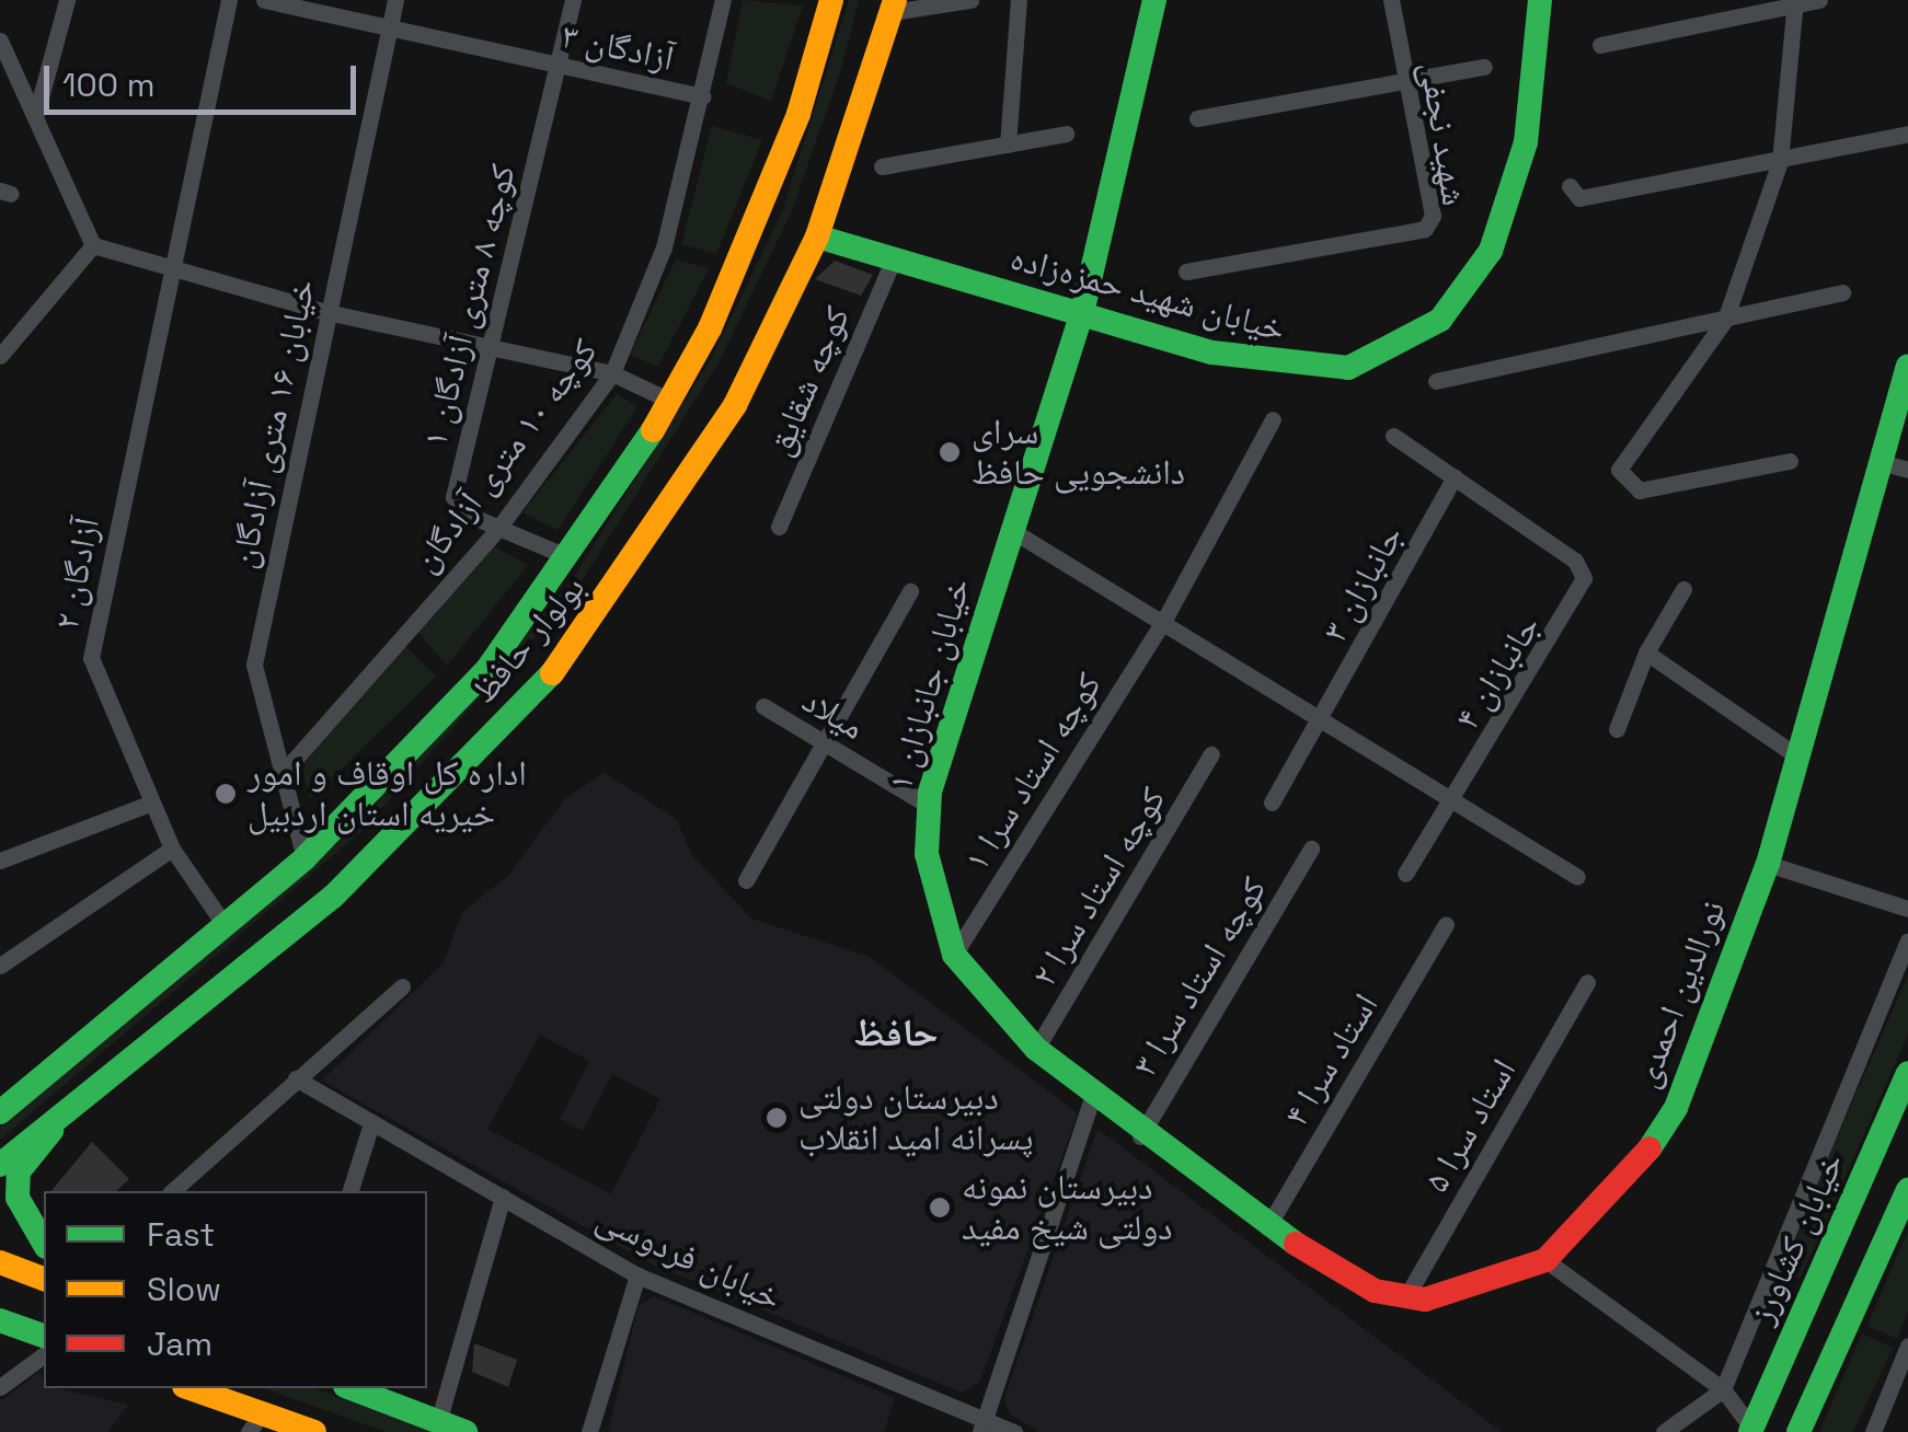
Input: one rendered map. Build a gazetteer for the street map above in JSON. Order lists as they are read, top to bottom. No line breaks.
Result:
{"streets":{"main road":["خیابان شهید حمزه‌زاده","بولوار حافظ","خیابان جانبازان ۱","نورالدین احمدی","خیابان کشاورز"],"street":["آزادگان ۳","شهید نجفی","کوچه ۸ متری آزادگان ۱","کوچه شقایق","خیابان ۱۶ متری آزادگان","کوچه ۱۰ متری آزادگان","آزادگان ۲","جانبازان ۳","جانبازان ۴","میلاد","کوچه استاد سرا ۱","کوچه استاد سرا ۲","کوچه استاد سرا ۳","استاد سرا ۴","استاد سرا ۵","خیابان فردوسی"]},"crossings":[["آزادگان ۳","کوچه ۸ متری آزادگان ۱"],["آزادگان ۳","خیابان ۱۶ متری آزادگان"],["آزادگان ۳","کوچه ۱۰ متری آزادگان"],["خیابان شهید حمزه‌زاده","کوچه شقایق"],["خیابان شهید حمزه‌زاده","بولوار حافظ"],["خیابان شهید حمزه‌زاده","خیابان جانبازان ۱"],["کوچه ۸ متری آزادگان ۱","کوچه ۱۰ متری آزادگان"],["کوچه ۸ متری آزادگان ۱","بولوار حافظ"],["خیابان ۱۶ متری آزادگان","کوچه ۱۰ متری آزادگان"],["خیابان ۱۶ متری آزادگان","بولوار حافظ"],["آزادگان ۲","بولوار حافظ"],["جانبازان ۳","جانبازان ۴"],["خیابان جانبازان ۱","میلاد"],["خیابان جانبازان ۱","کوچه استاد سرا ۱"],["خیابان جانبازان ۱","کوچه استاد سرا ۲"],["خیابان جانبازان ۱","کوچه استاد سرا ۳"],["نورالدین احمدی","استاد سرا ۵"]],"districts":["حافظ"],"places":["سرای دانشجویی حافظ","اداره کل اوقاف و امور خیریه استان اردبیل","دبیرستان دولتی پسرانه امید انقلاب","دبیرستان نمونه دولتی شیخ مفید"],"legend":["Fast","Slow","Jam"],"scale_bar":"100 m"}
